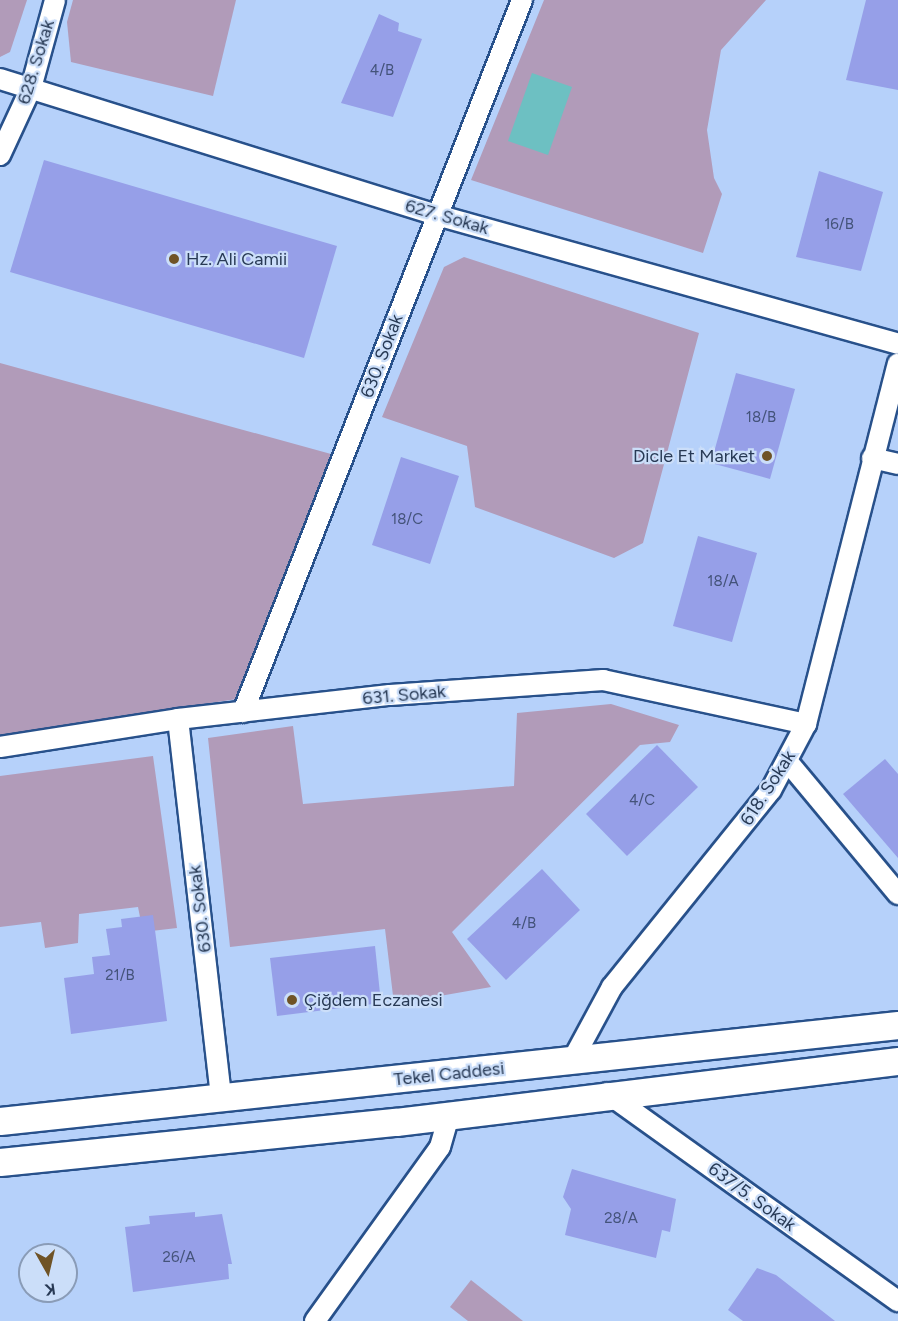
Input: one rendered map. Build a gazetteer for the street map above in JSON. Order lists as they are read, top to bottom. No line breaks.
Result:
{"streets":{"main road":["Tekel Caddesi"],"street":["628. Sokak","627. Sokak","630. Sokak","631. Sokak","618. Sokak","637/5. Sokak"]},"crossings":[["628. Sokak","627. Sokak"],["627. Sokak","630. Sokak"],["630. Sokak","631. Sokak"],["630. Sokak","Tekel Caddesi"],["631. Sokak","618. Sokak"],["618. Sokak","Tekel Caddesi"]],"places":["Hz. Ali Camii","Dicle Et Market","Çiğdem Eczanesi"],"house_numbers":["4/B","16/B","18/B","18/C","18/A","4/C","4/B","21/B","28/A","26/A"],"north":"bottom"}
